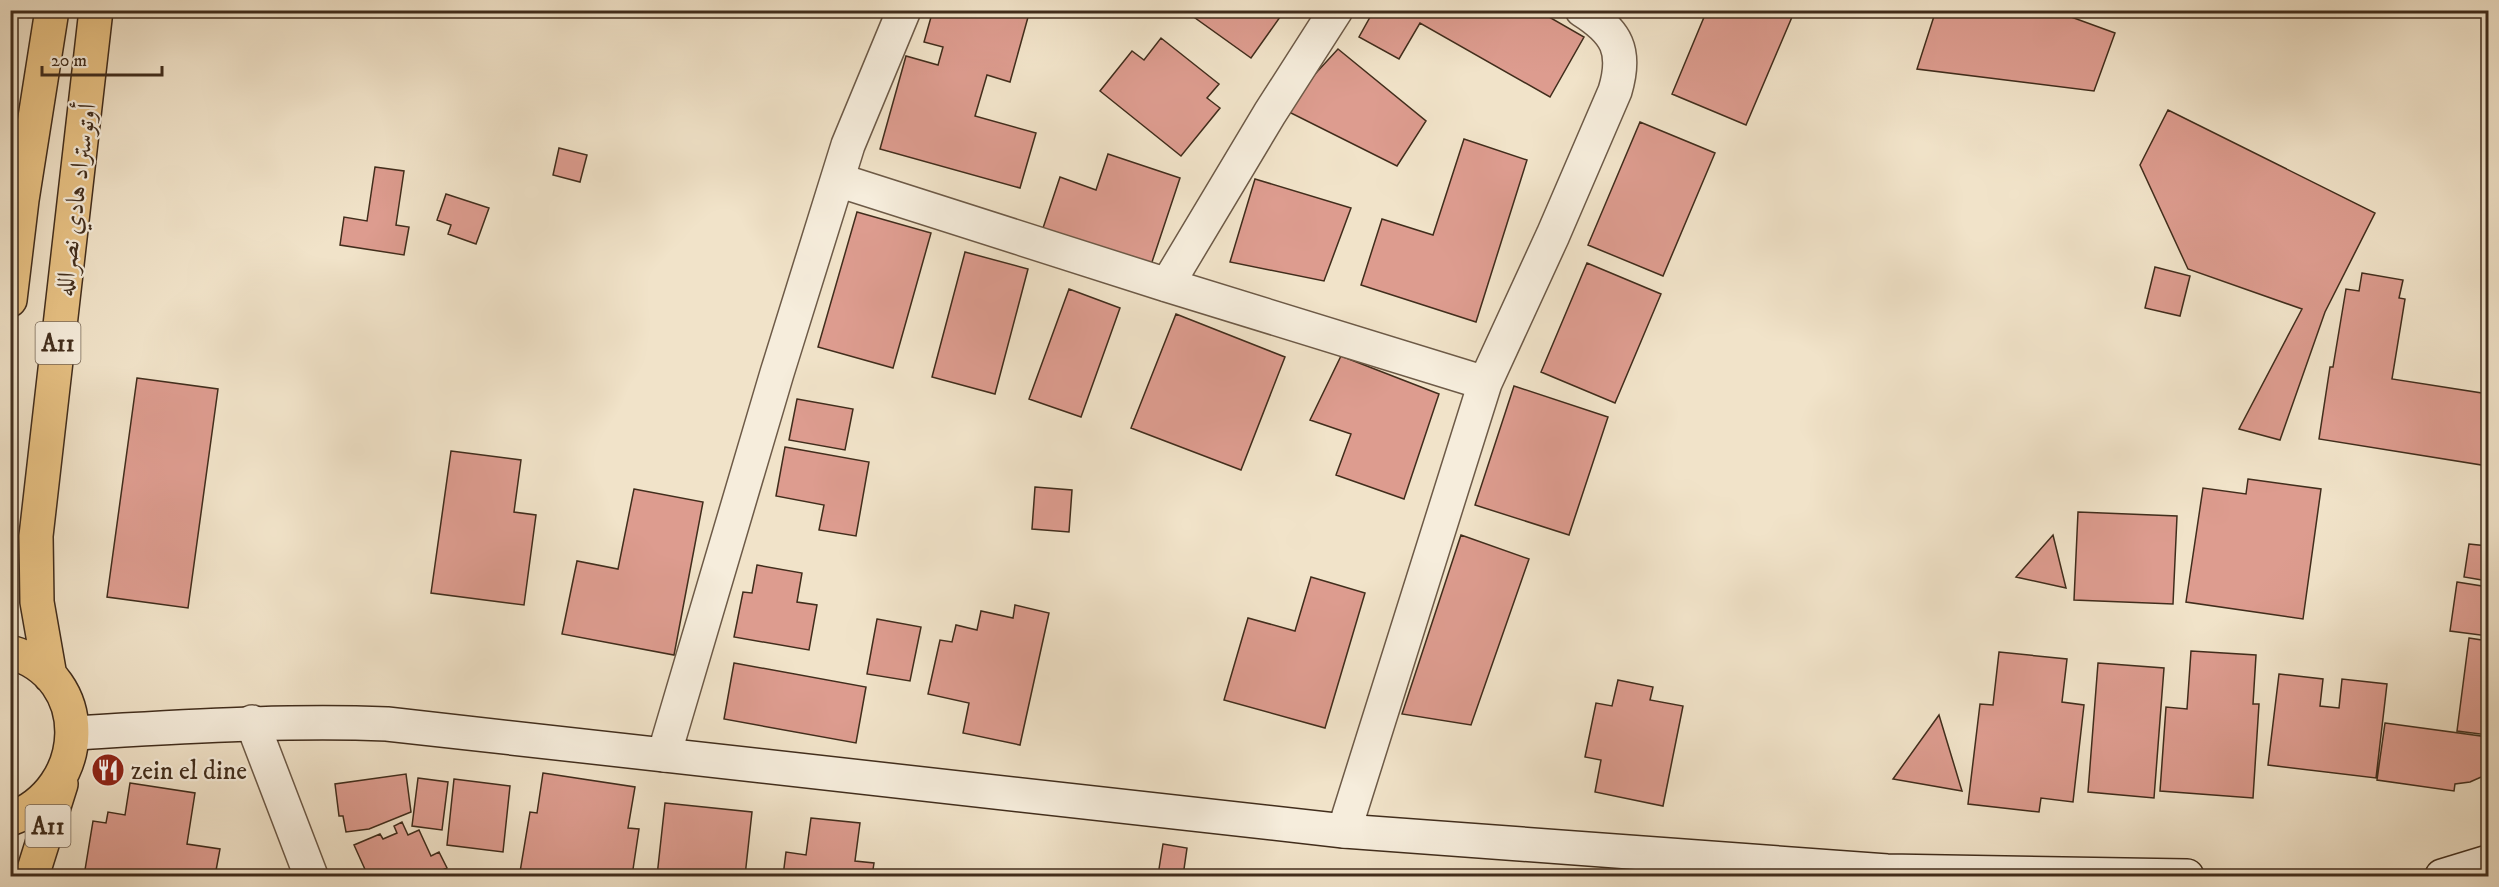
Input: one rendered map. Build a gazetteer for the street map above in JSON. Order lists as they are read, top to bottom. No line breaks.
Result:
{"streets":{"highway":["أوتوستراد هادي نصرالله","A11"]},"crossings":[["أوتوستراد هادي نصرالله","A11"]],"places":{"restaurant":["zein el dine"]},"scale_bar":"20 m"}
